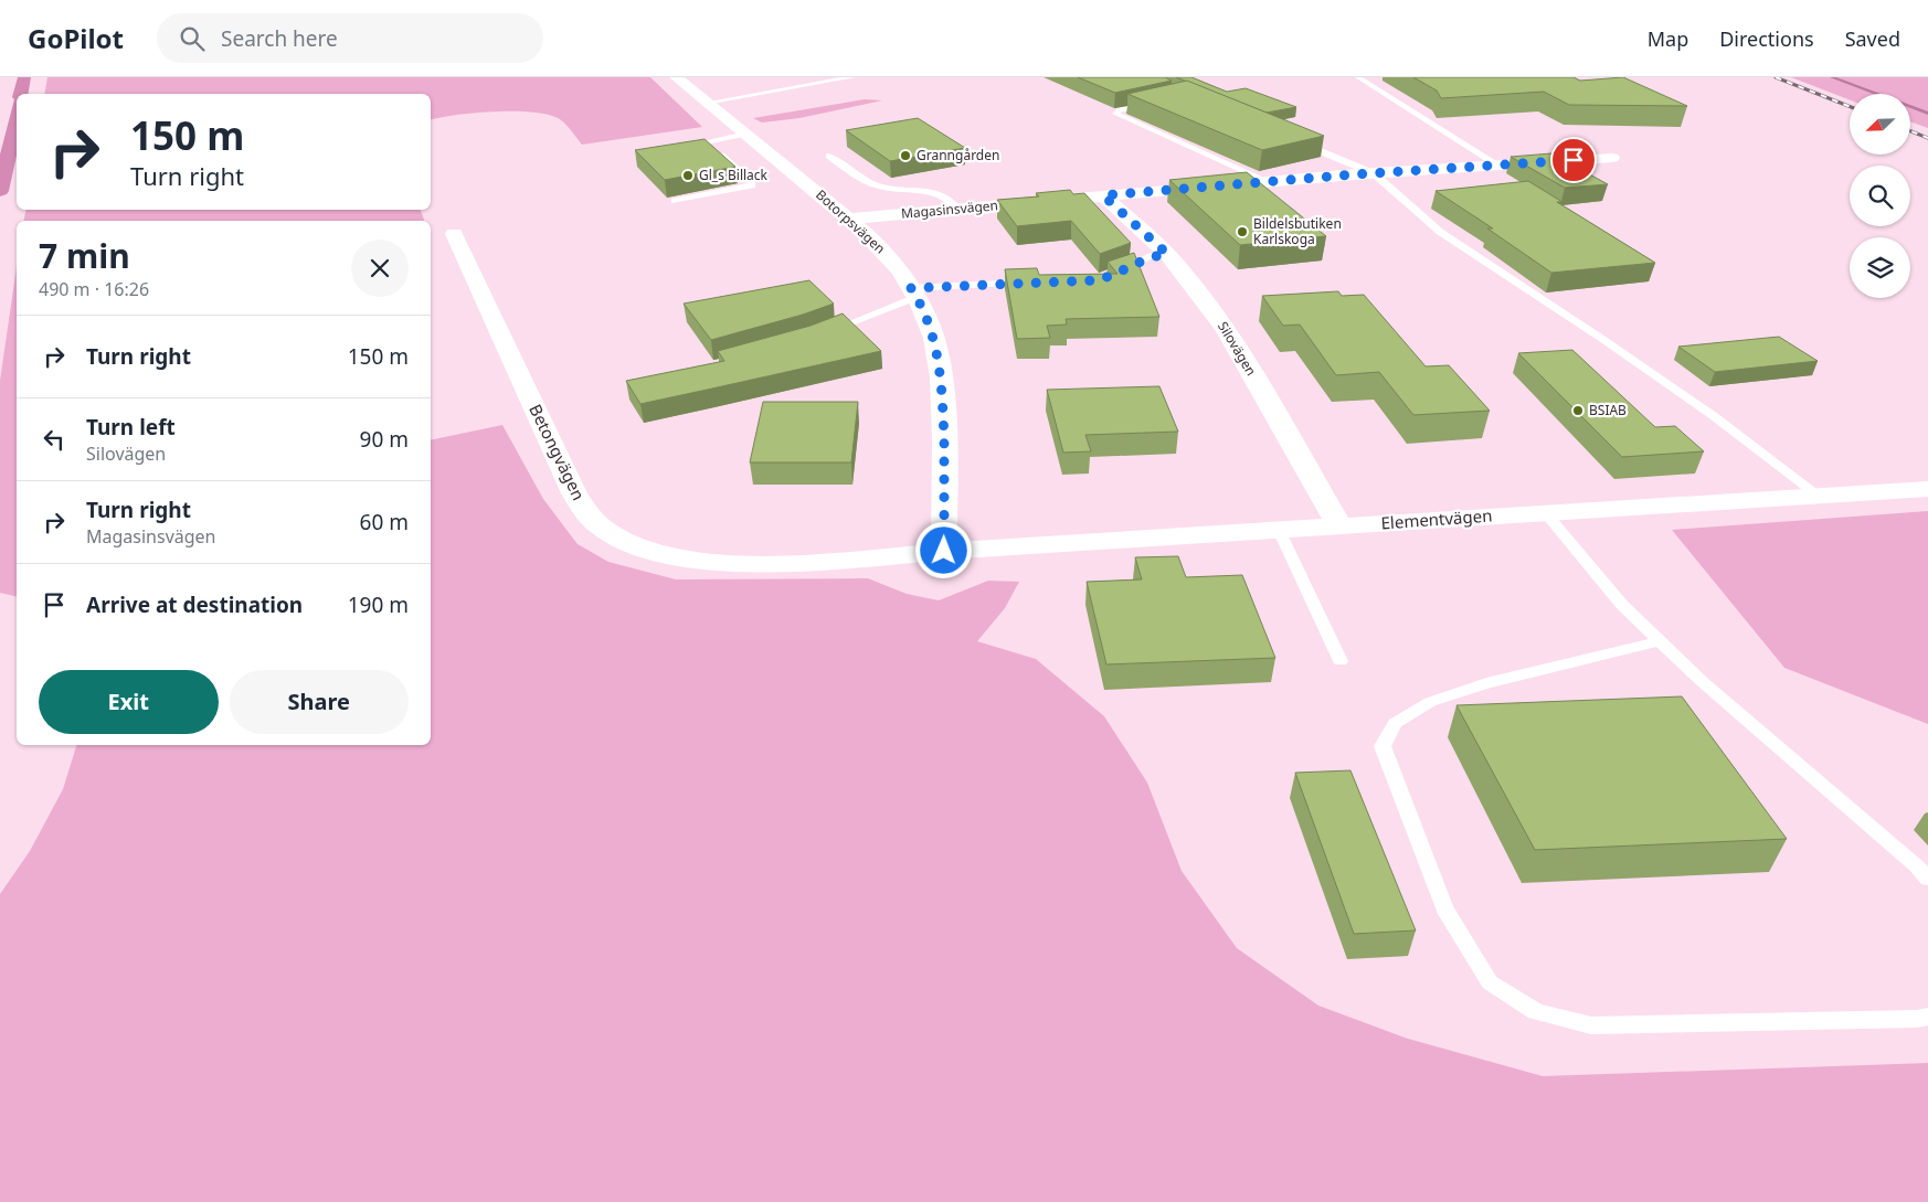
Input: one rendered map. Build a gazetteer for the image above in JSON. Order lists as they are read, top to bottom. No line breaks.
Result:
{"streets":{"street":["Magasinsvägen","Botorpsvägen","Silovägen","Betongvägen","Elementvägen"]},"crossings":[["Magasinsvägen","Botorpsvägen"],["Magasinsvägen","Silovägen"],["Botorpsvägen","Betongvägen"],["Botorpsvägen","Elementvägen"],["Silovägen","Elementvägen"],["Betongvägen","Elementvägen"]],"places":["Granngården","Gl_s Billack","Bildelsbutiken Karlskoga","BSIAB"],"north":"bottom left","page":{"header":"GoPilot","search":"Search here","nav":["Map","Directions","Saved"],"turn":["150 m","Turn right"],"heading":["7 min","490 m · 16:26"],"list":[{"name":"Turn right","value":"150 m"},{"name":"Turn left","note":"Silovägen","value":"90 m"},{"name":"Turn right","note":"Magasinsvägen","value":"60 m"},{"name":"Arrive at destination","value":"190 m"}],"buttons":["Exit","Share"]}}
